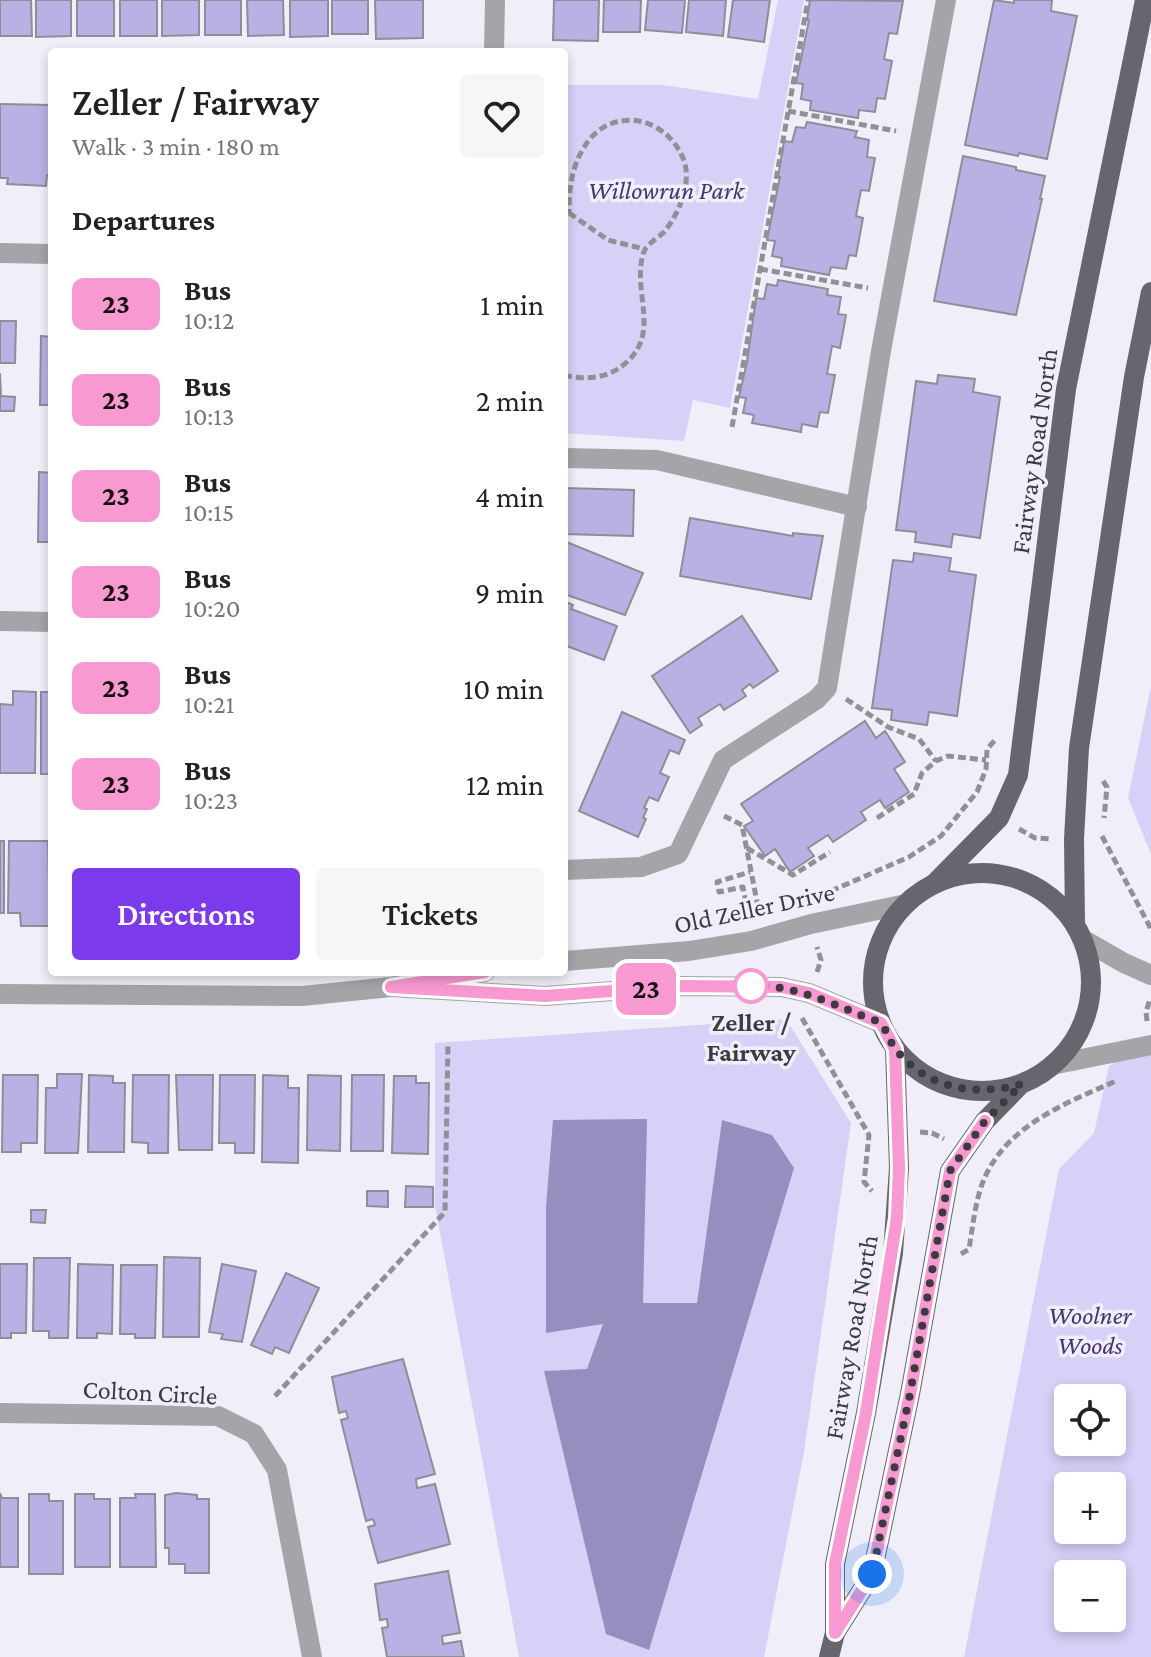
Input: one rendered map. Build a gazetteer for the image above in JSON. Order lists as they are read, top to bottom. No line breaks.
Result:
{"streets":{"main road":["Fairway Road North"],"street":["Old Zeller Drive","Colton Circle"]},"crossings":[["Fairway Road North","Old Zeller Drive"]],"parks":["Willowrun Park","Woolner Woods"],"places":["Zeller / Fairway"],"lines":["bus line 23"],"page":{"on_map":"23","heading":[["Zeller / Fairway","Walk · 3 min · 180 m"],"Departures"],"list":[{"mark":"23","name":"Bus","note":"10:12","value":"1 min"},{"mark":"23","name":"Bus","note":"10:13","value":"2 min"},{"mark":"23","name":"Bus","note":"10:15","value":"4 min"},{"mark":"23","name":"Bus","note":"10:20","value":"9 min"},{"mark":"23","name":"Bus","note":"10:21","value":"10 min"},{"mark":"23","name":"Bus","note":"10:23","value":"12 min"}],"buttons":["Directions","Tickets"],"map_buttons":["+","−"]}}
